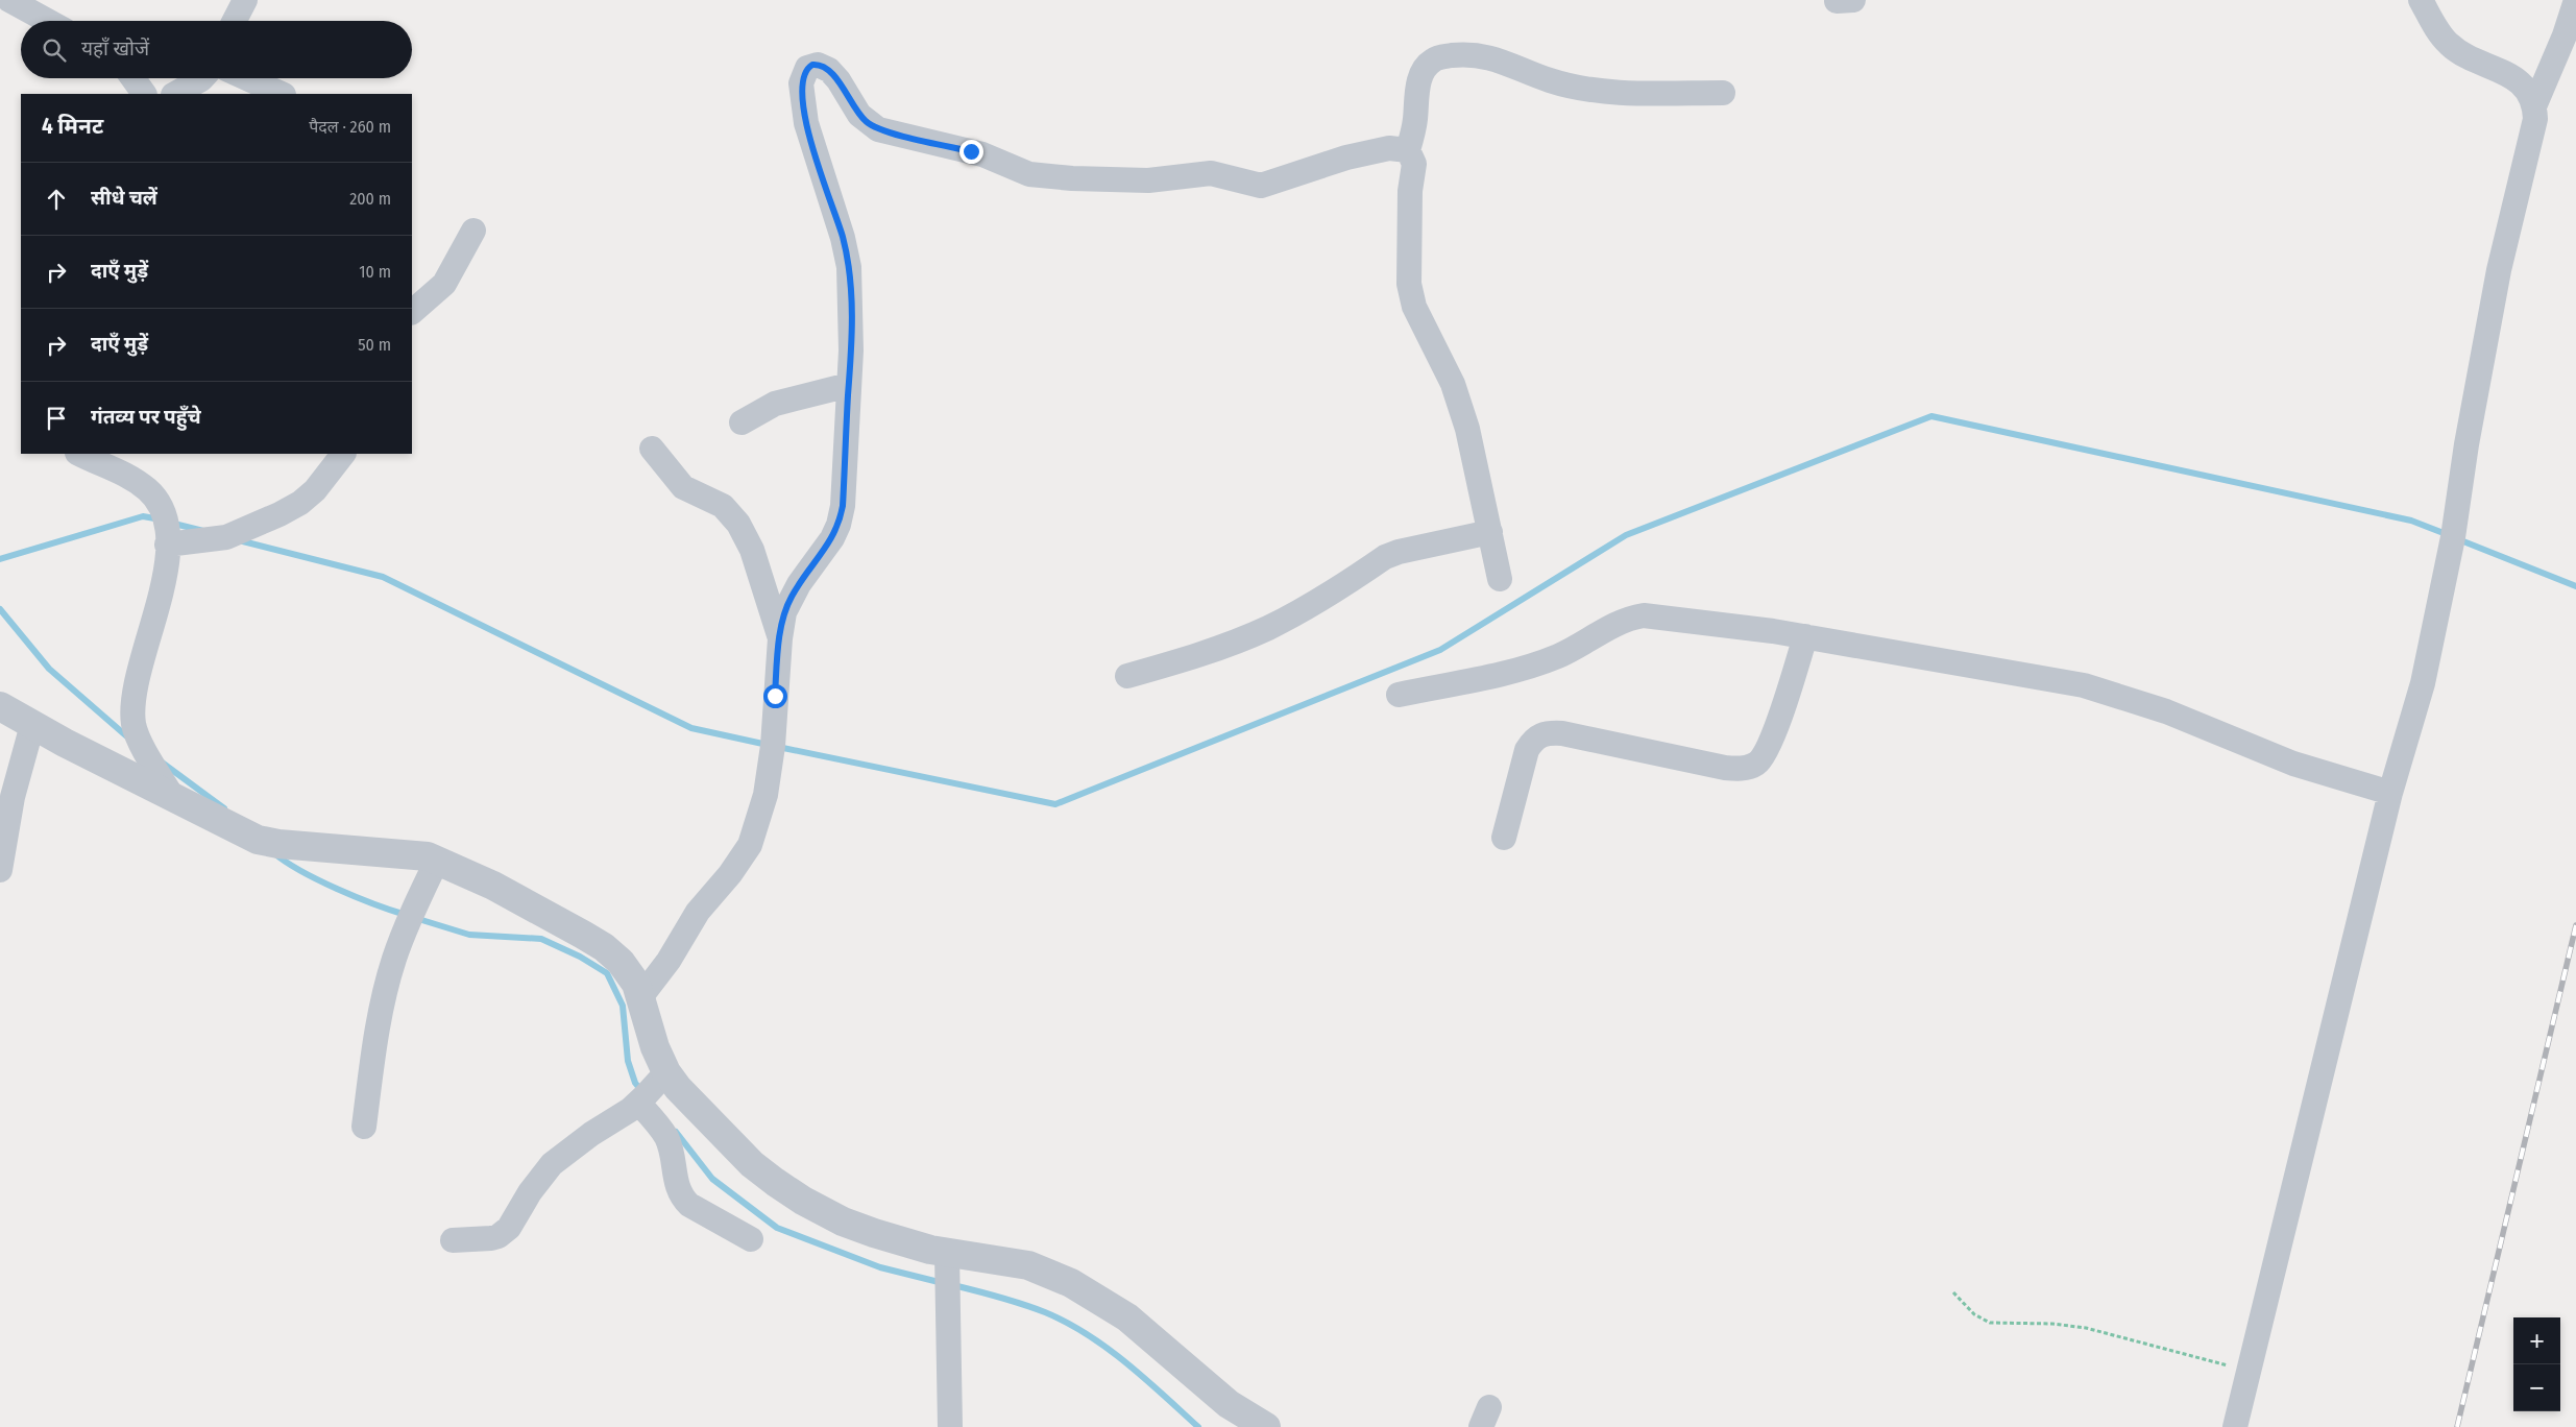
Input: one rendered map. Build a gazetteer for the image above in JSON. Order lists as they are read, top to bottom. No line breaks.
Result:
{"page":{"search":"यहाँ खोजें","heading":["4 मिनट","पैदल · 260 m"],"list":[["सीधे चलें","200 m"],["दाएँ मुड़ें","10 m"],["दाएँ मुड़ें","50 m"],"गंतव्य पर पहुँचे"],"map_buttons":["+","−"]}}
